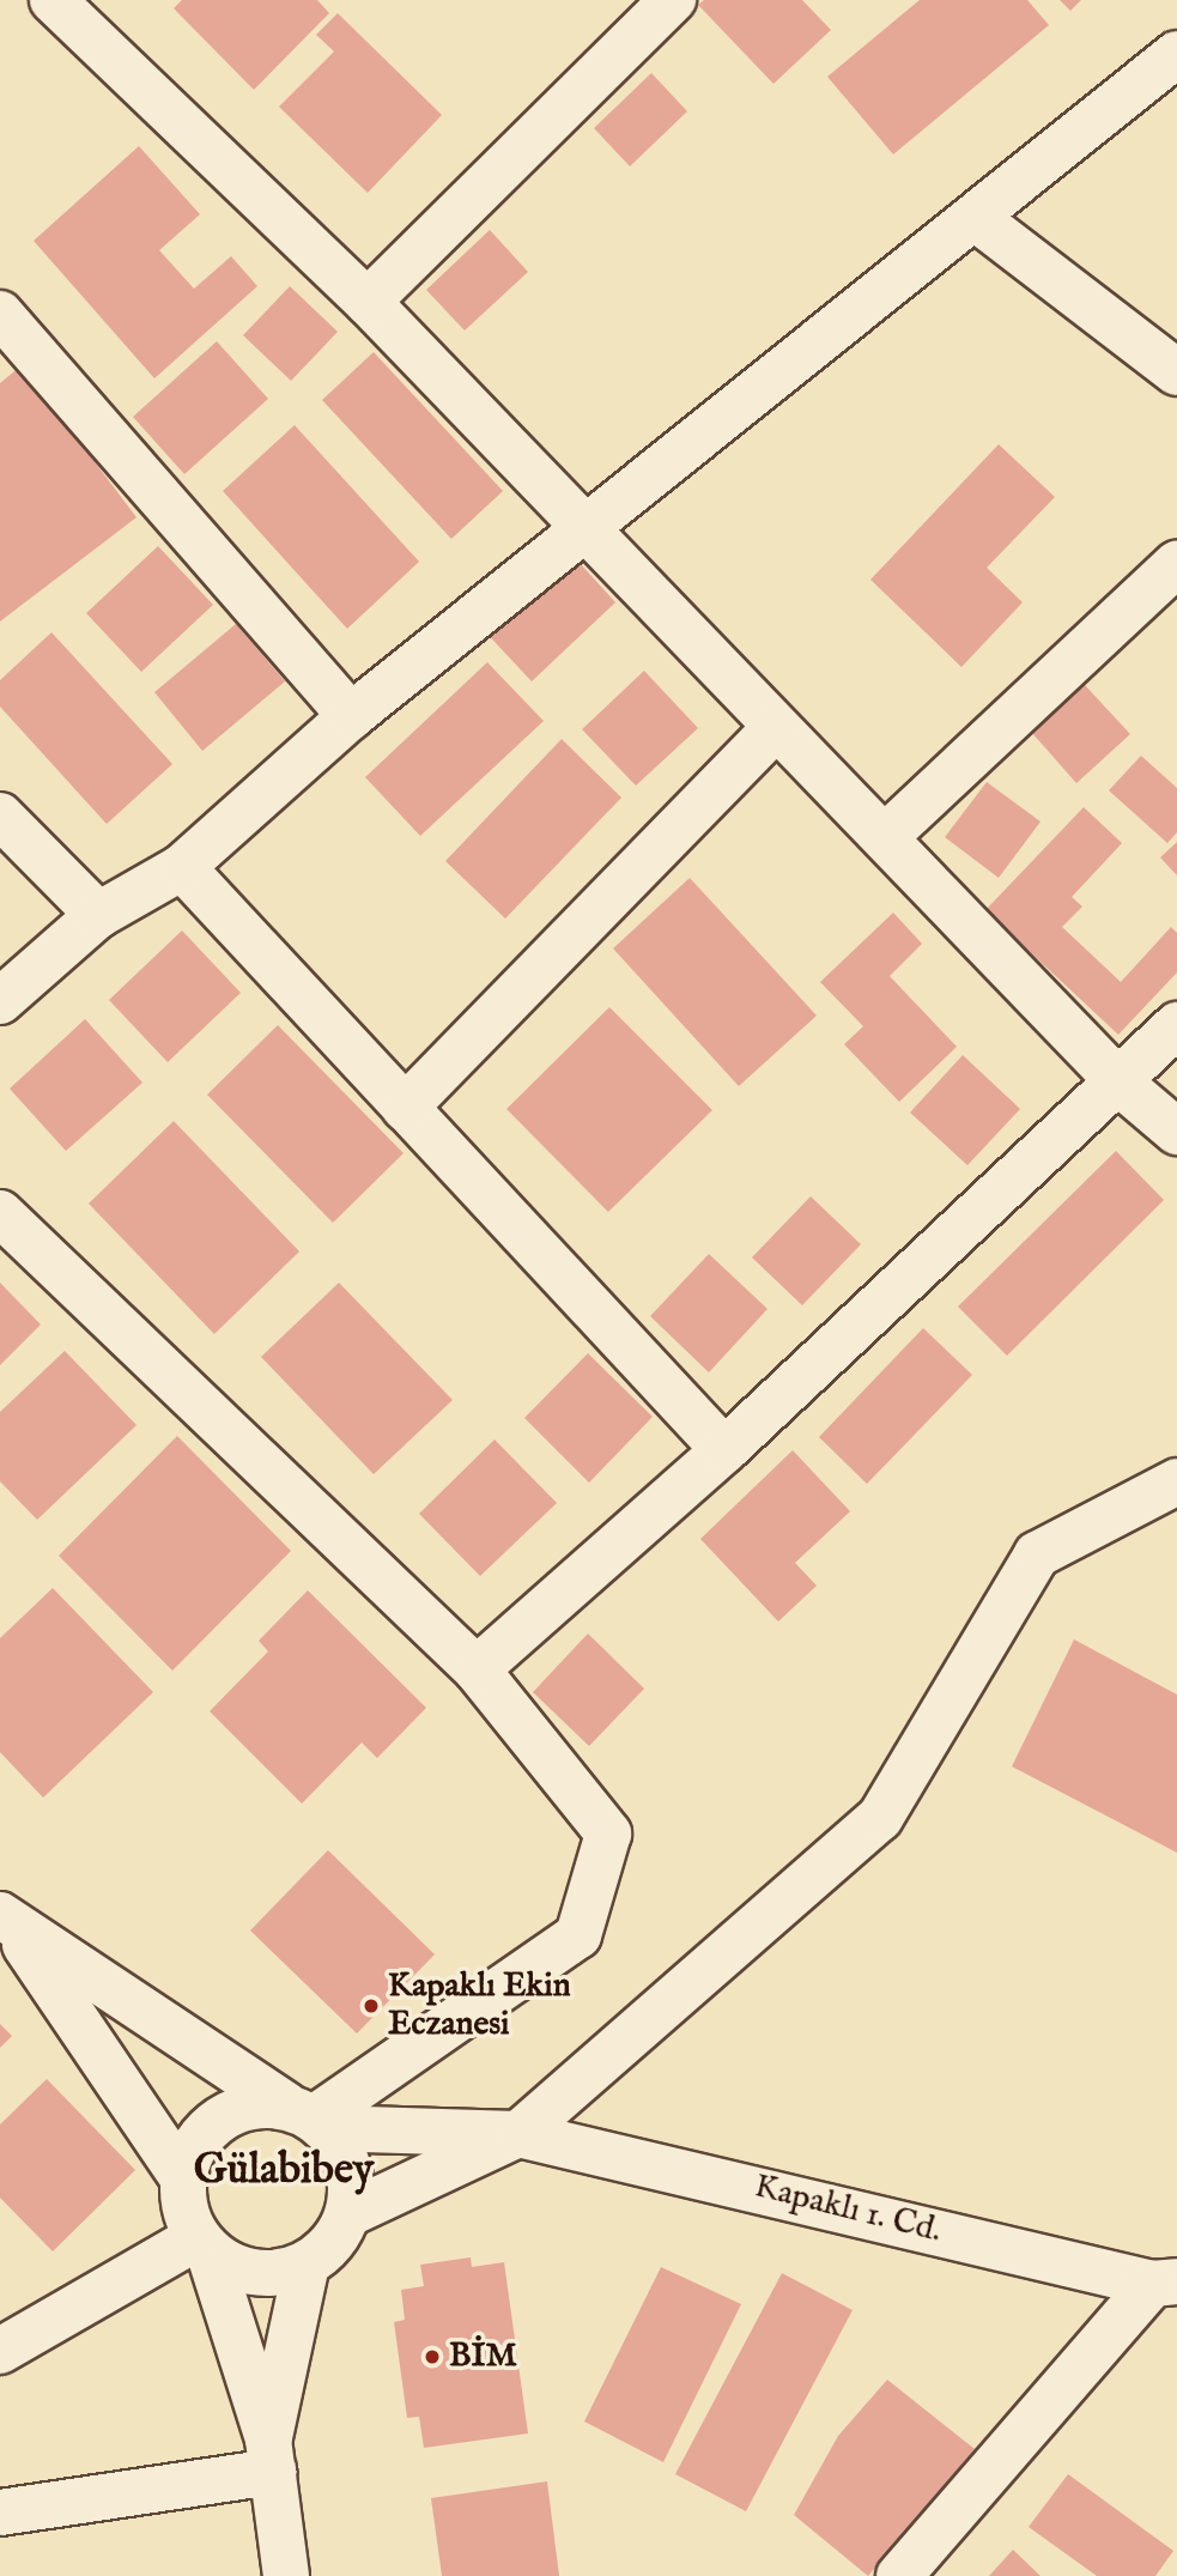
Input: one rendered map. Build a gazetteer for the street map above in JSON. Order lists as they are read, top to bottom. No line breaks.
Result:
{"streets":{"street":["Kapaklı 1. Cd."]},"districts":["Gülabibey"],"places":["Kapaklı Ekin Eczanesi","BİM"]}
